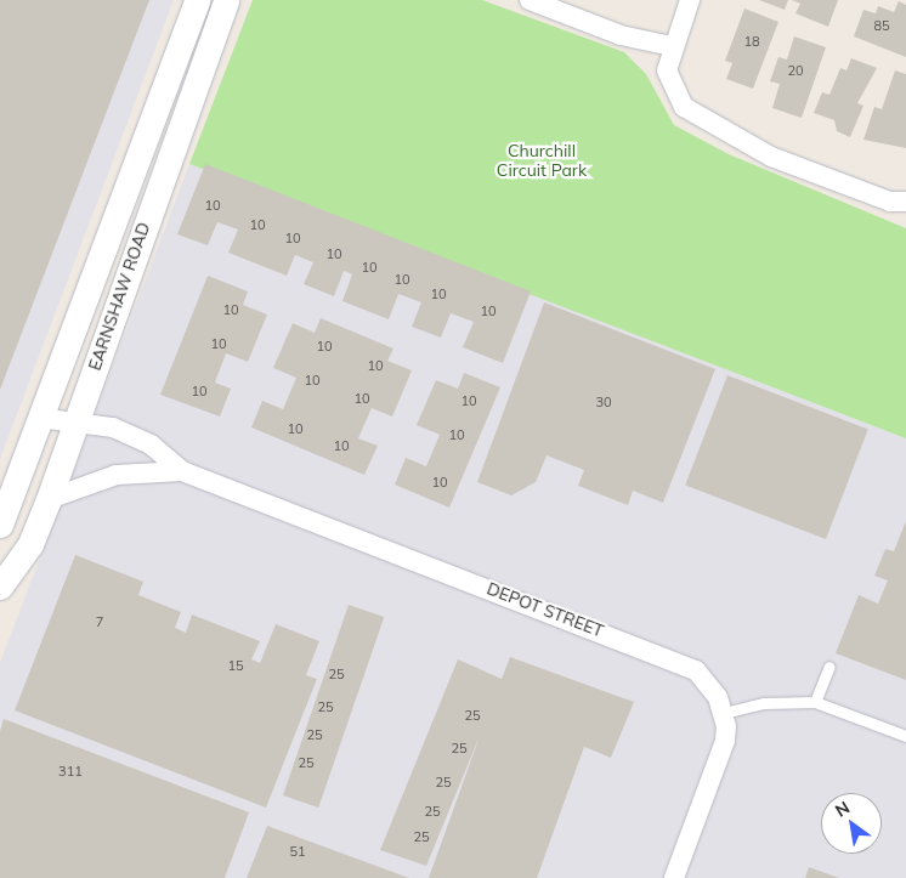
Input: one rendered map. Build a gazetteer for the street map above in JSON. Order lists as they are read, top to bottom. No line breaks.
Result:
{"streets":{"street":["EARNSHAW ROAD","DEPOT STREET"]},"crossings":[["EARNSHAW ROAD","DEPOT STREET"]],"parks":["Churchill Circuit Park"],"house_numbers":["85","18","20","10","10","10","10","10","10","10","10","10","10","10","10","10","10","10","10","30","10","10","10","10","7","15","25","25","25","25","25","25","311","25","25","25","51"],"north":"top left"}
